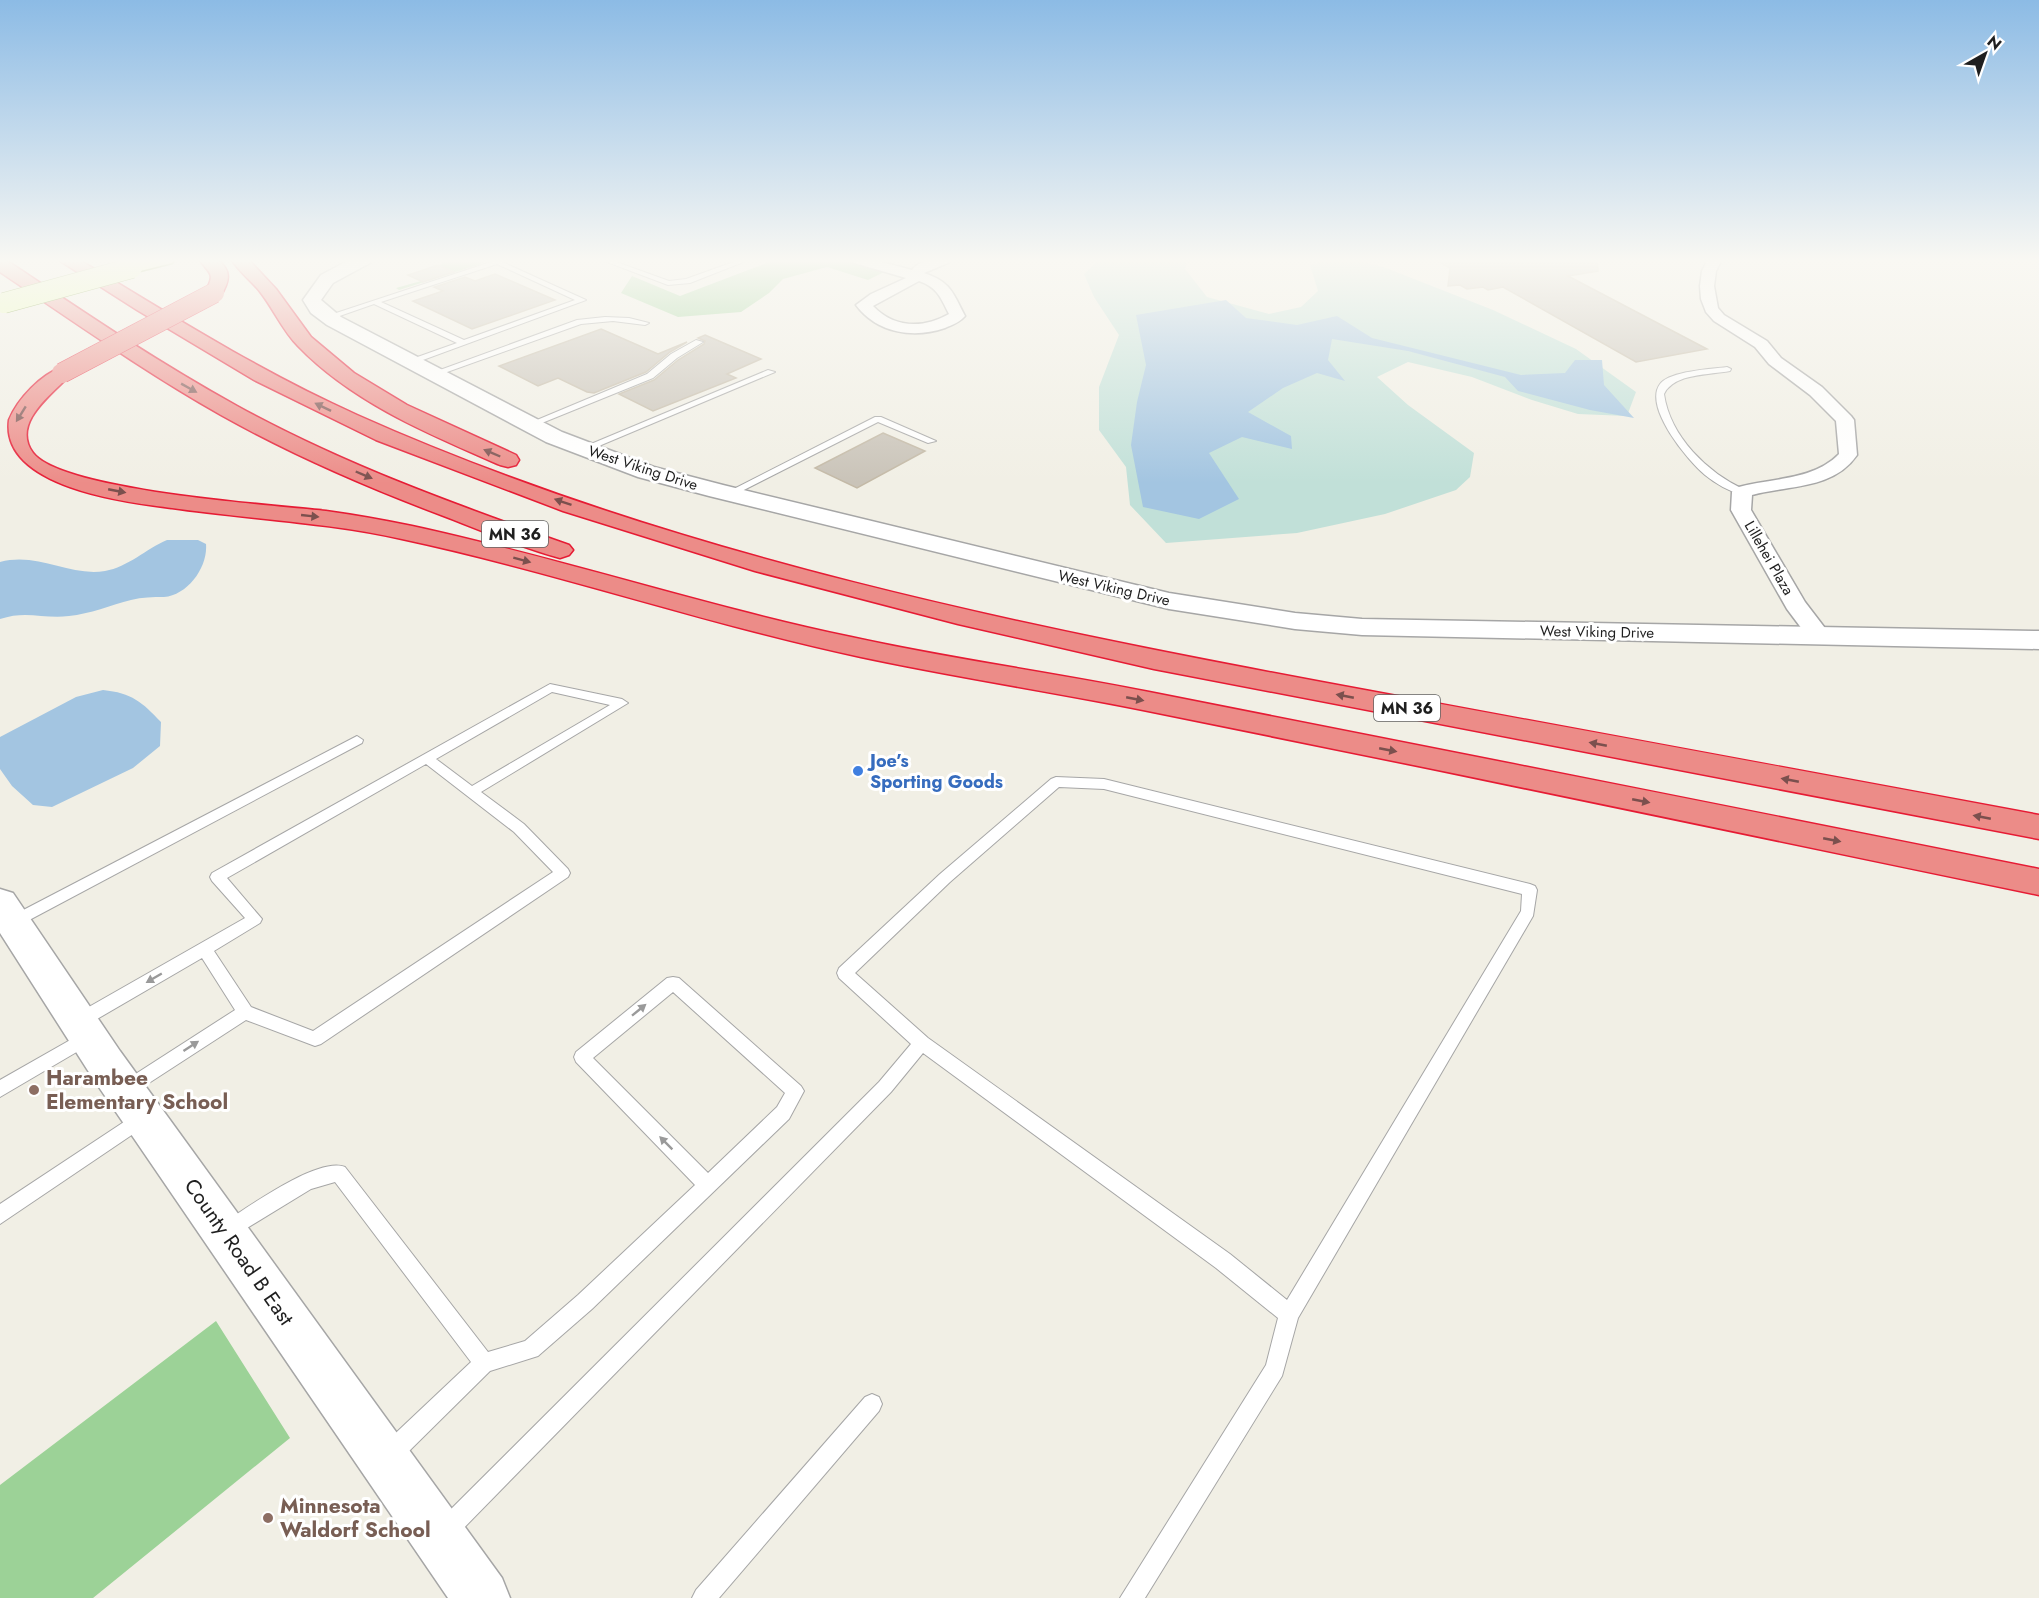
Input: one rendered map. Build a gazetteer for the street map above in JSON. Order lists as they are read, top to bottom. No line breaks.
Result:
{"streets":{"highway":["MN 36"],"street":["West Viking Drive","Lillehei Plaza","County Road B East"]},"crossings":[["West Viking Drive","Lillehei Plaza"]],"places":["Joe’s Sporting Goods","Harambee Elementary School","Minnesota Waldorf School"],"north":"top right"}
